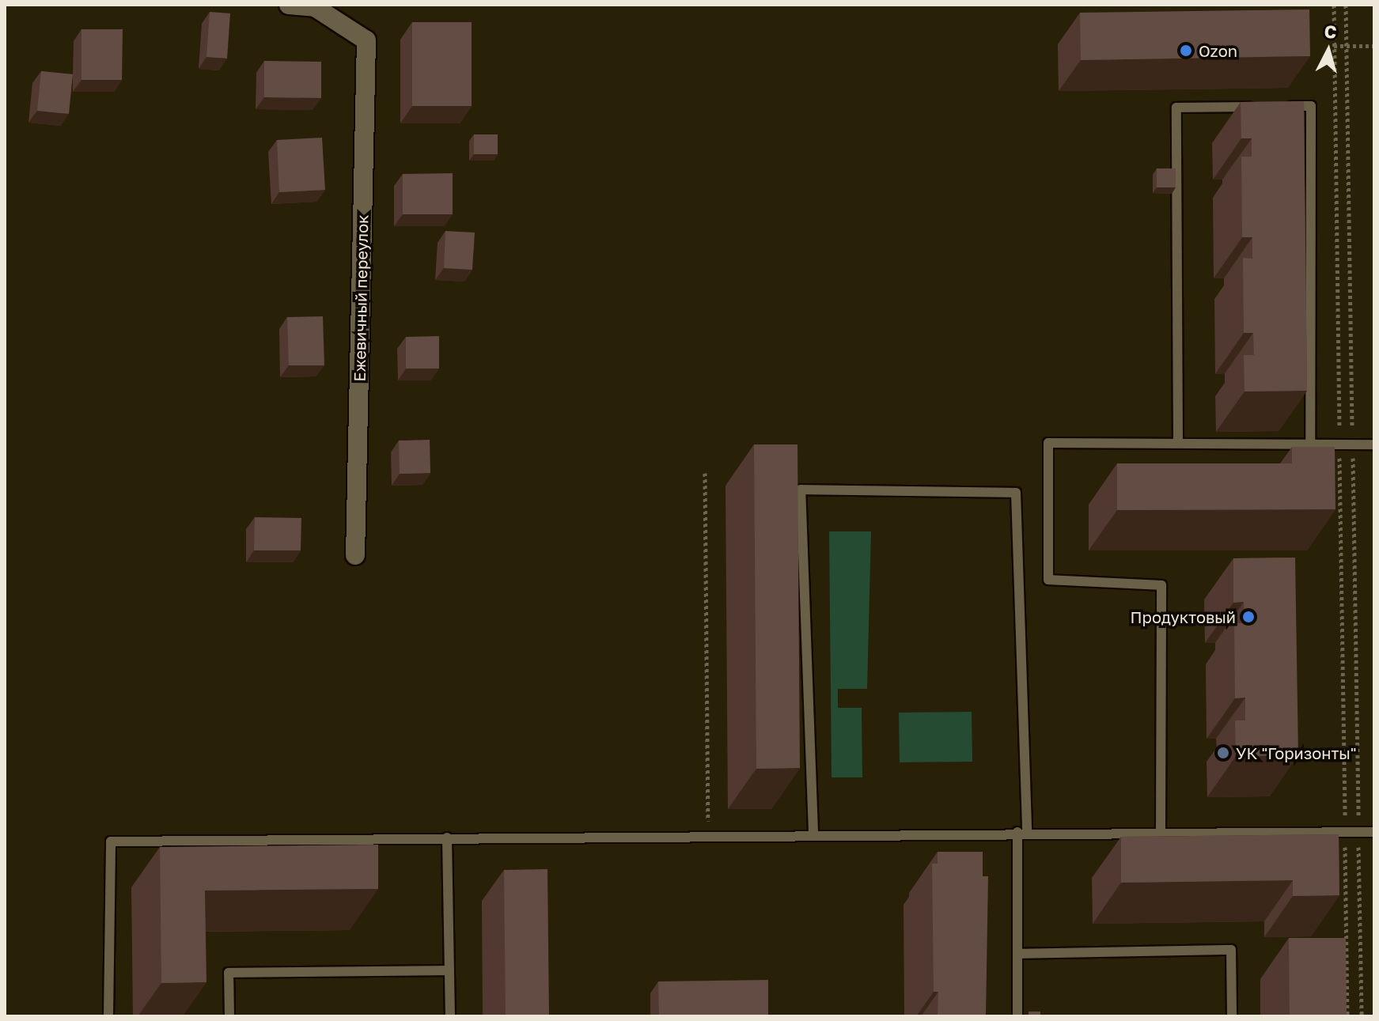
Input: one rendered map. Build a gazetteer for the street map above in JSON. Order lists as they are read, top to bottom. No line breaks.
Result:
{"streets":{"street":["Ежевичный переулок"]},"places":["Ozon","Продуктовый","УК \"Горизонты\""],"north":"top"}
